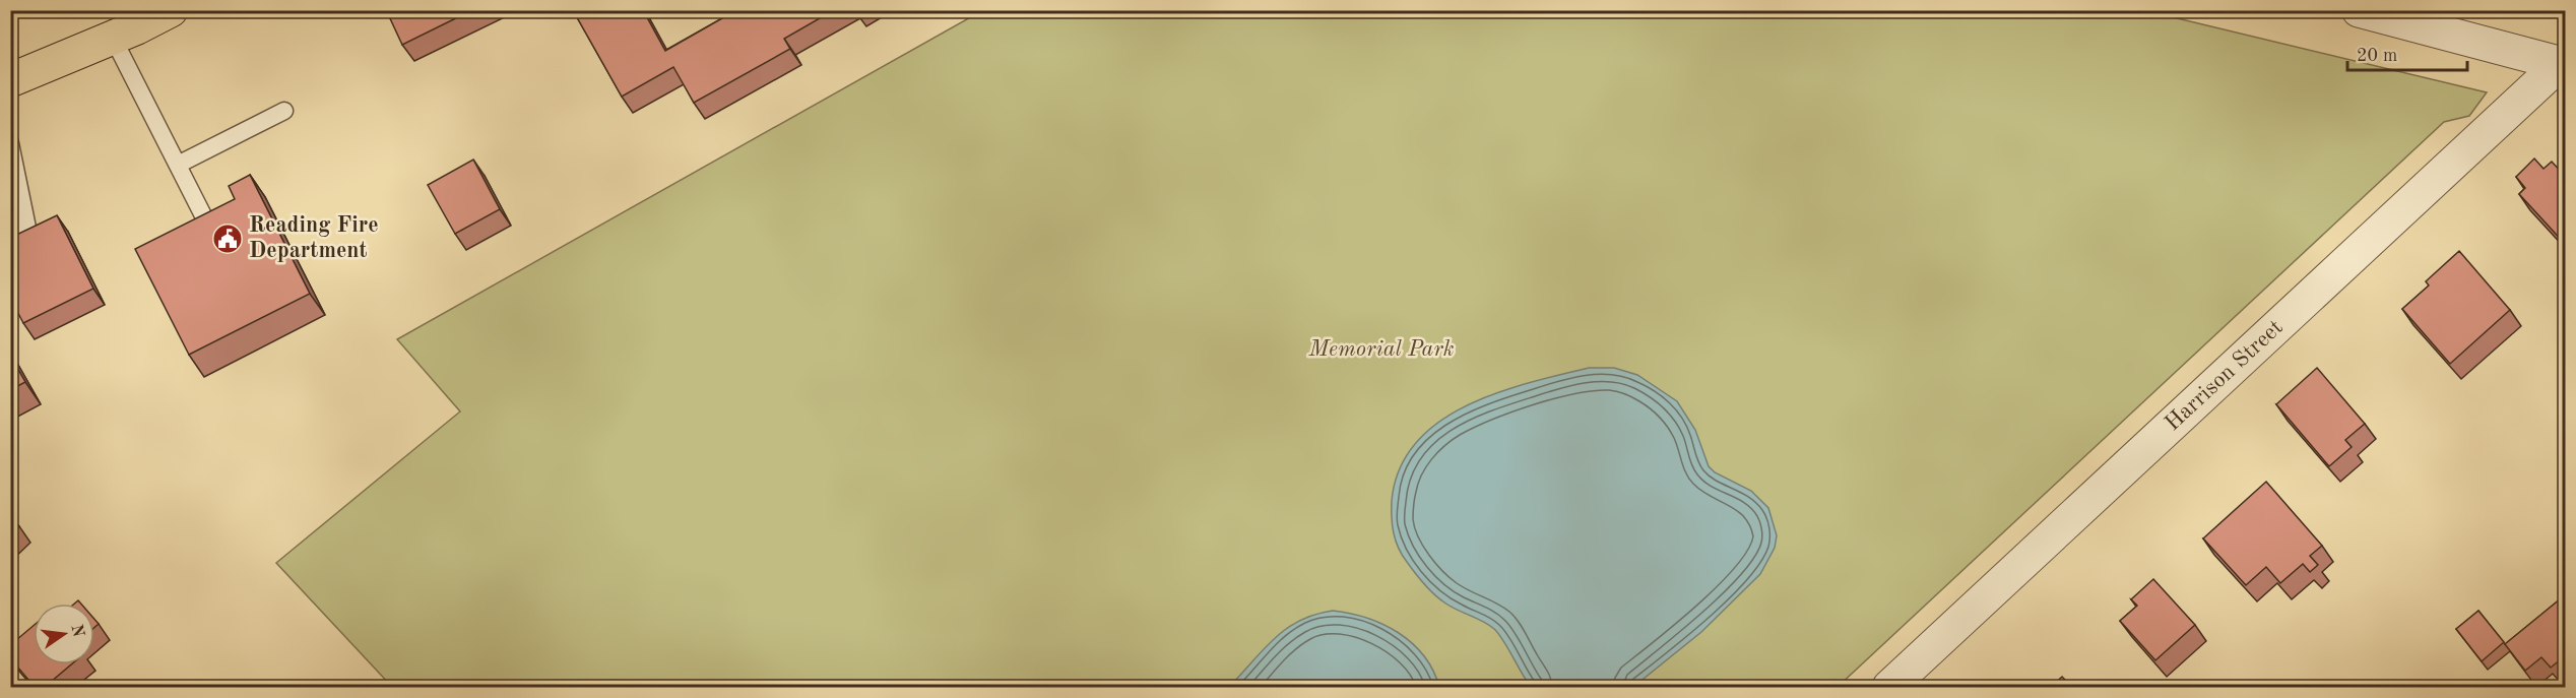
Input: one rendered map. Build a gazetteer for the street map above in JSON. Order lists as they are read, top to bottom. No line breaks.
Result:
{"streets":{"street":["Harrison Street"]},"parks":["Memorial Park"],"places":{"public building":["Reading Fire Department"]},"scale_bar":"20 m","north":"right"}
